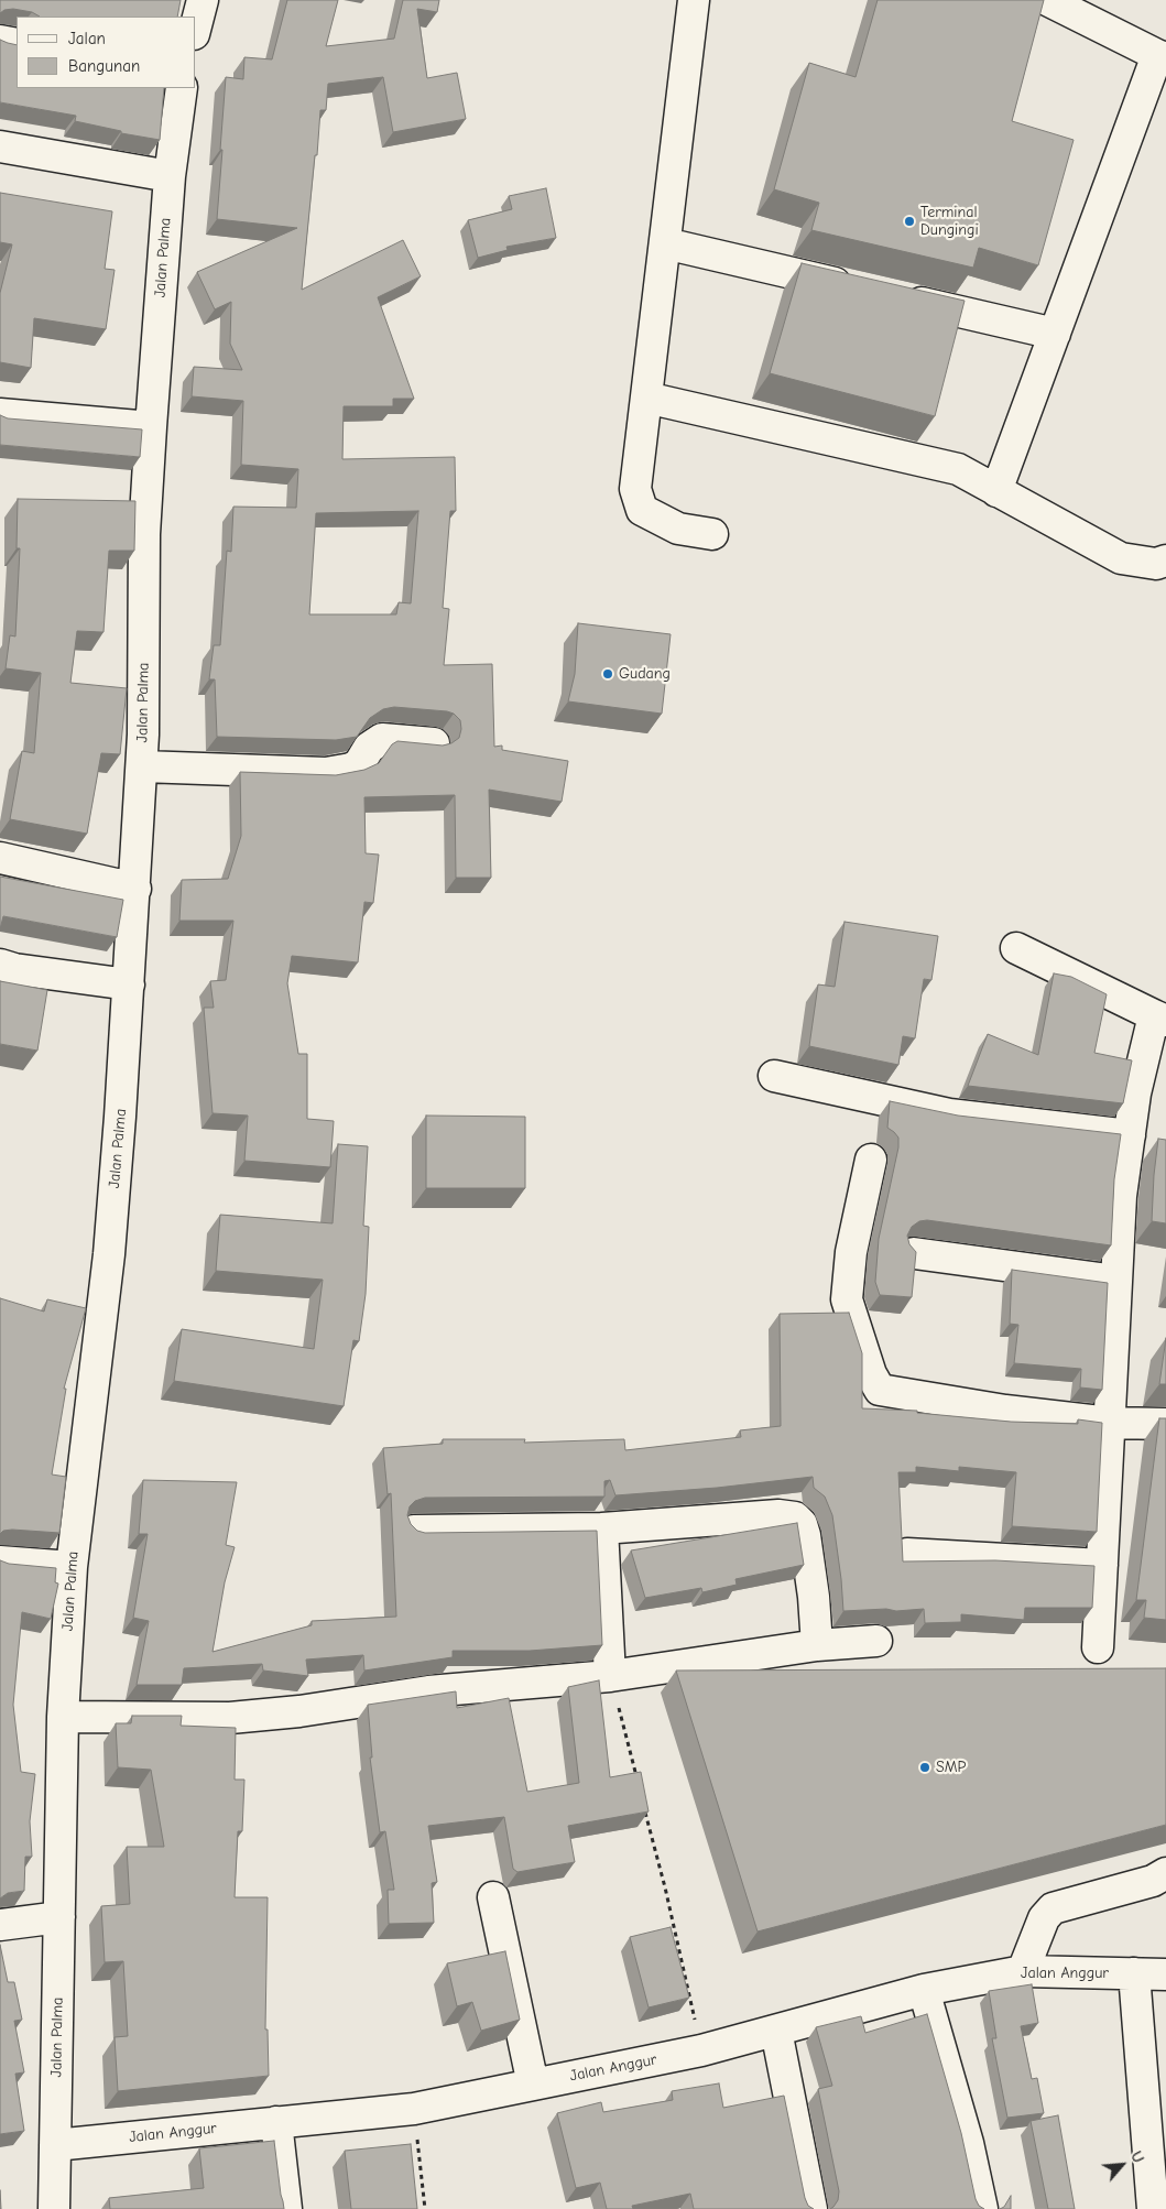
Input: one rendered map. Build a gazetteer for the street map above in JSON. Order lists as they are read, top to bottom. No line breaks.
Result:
{"streets":{"street":["Jalan Palma","Jalan Anggur"]},"crossings":[["Jalan Palma","Jalan Anggur"]],"places":["Terminal Dungingi","Gudang","SMP"],"legend":["Jalan","Bangunan"],"north":"top right"}
